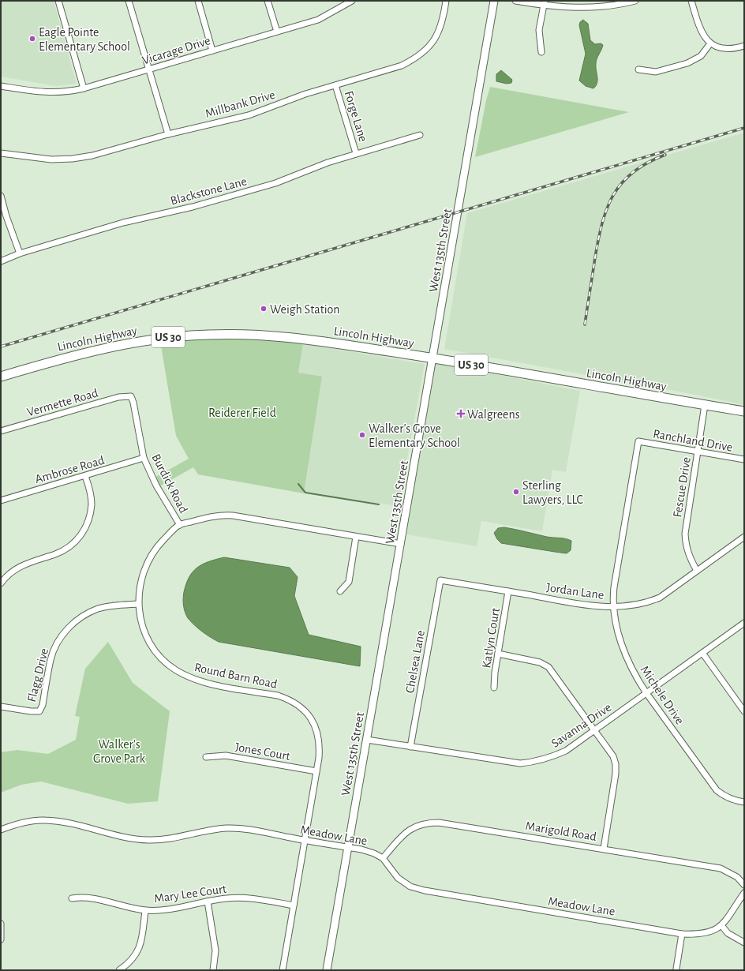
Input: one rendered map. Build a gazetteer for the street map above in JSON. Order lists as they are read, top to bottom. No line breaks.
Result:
{"streets":{"main road":["Lincoln Highway","US 30"],"street":["Vicarage Drive","Millbank Drive","Forge Lane","Blackstone Lane","West 135th Street","Vermette Road","Ranchland Drive","Ambrose Road","Burdick Road","Fescue Drive","Jordan Lane","Katlyn Court","Chelsea Lane","Flagg Drive","Round Barn Road","Michele Drive","Savanna Drive","Jones Court","Marigold Road","Meadow Lane","Mary Lee Court"]},"crossings":[["Millbank Drive","Forge Lane"],["Forge Lane","Blackstone Lane"],["West 135th Street","Lincoln Highway"],["West 135th Street","Round Barn Road"],["West 135th Street","Savanna Drive"],["West 135th Street","Meadow Lane"],["Lincoln Highway","Fescue Drive"],["Vermette Road","Burdick Road"],["Ranchland Drive","Fescue Drive"],["Ranchland Drive","Michele Drive"],["Ambrose Road","Burdick Road"],["Burdick Road","Round Barn Road"],["Fescue Drive","Jordan Lane"],["Jordan Lane","Katlyn Court"],["Jordan Lane","Chelsea Lane"],["Jordan Lane","Michele Drive"],["Chelsea Lane","Savanna Drive"],["Flagg Drive","Round Barn Road"],["Round Barn Road","Jones Court"],["Round Barn Road","Meadow Lane"],["Round Barn Road","Mary Lee Court"],["Michele Drive","Savanna Drive"],["Marigold Road","Meadow Lane"]],"parks":["Reiderer Field","Walker's Grove Park"],"places":{"other":["Eagle Pointe Elementary School","Weigh Station","Walker's Grove Elementary School","Sterling Lawyers, LLC"],"health":["Walgreens"]}}
